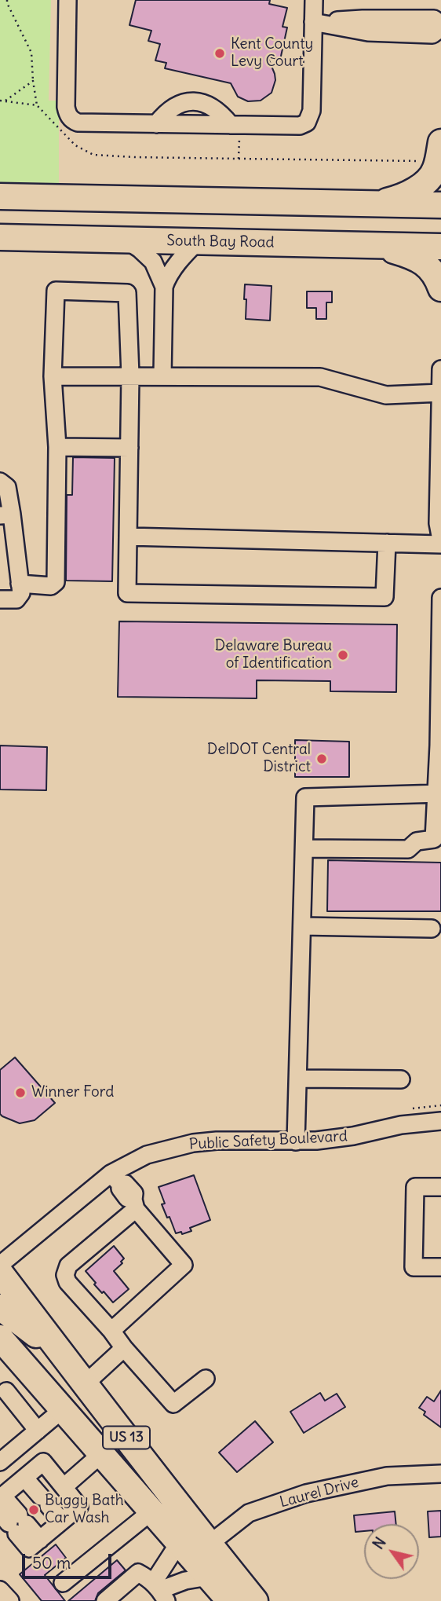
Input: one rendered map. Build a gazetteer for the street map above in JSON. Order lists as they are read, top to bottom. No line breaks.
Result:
{"streets":{"highway":["South Bay Road","US 13"],"street":["Public Safety Boulevard","Laurel Drive"]},"crossings":[["US 13","Laurel Drive"]],"places":["Kent County Levy Court","Delaware Bureau of Identification","DelDOT Central District","Winner Ford","Buggy Bath Car Wash"],"scale_bar":"50 m","north":"top left"}
